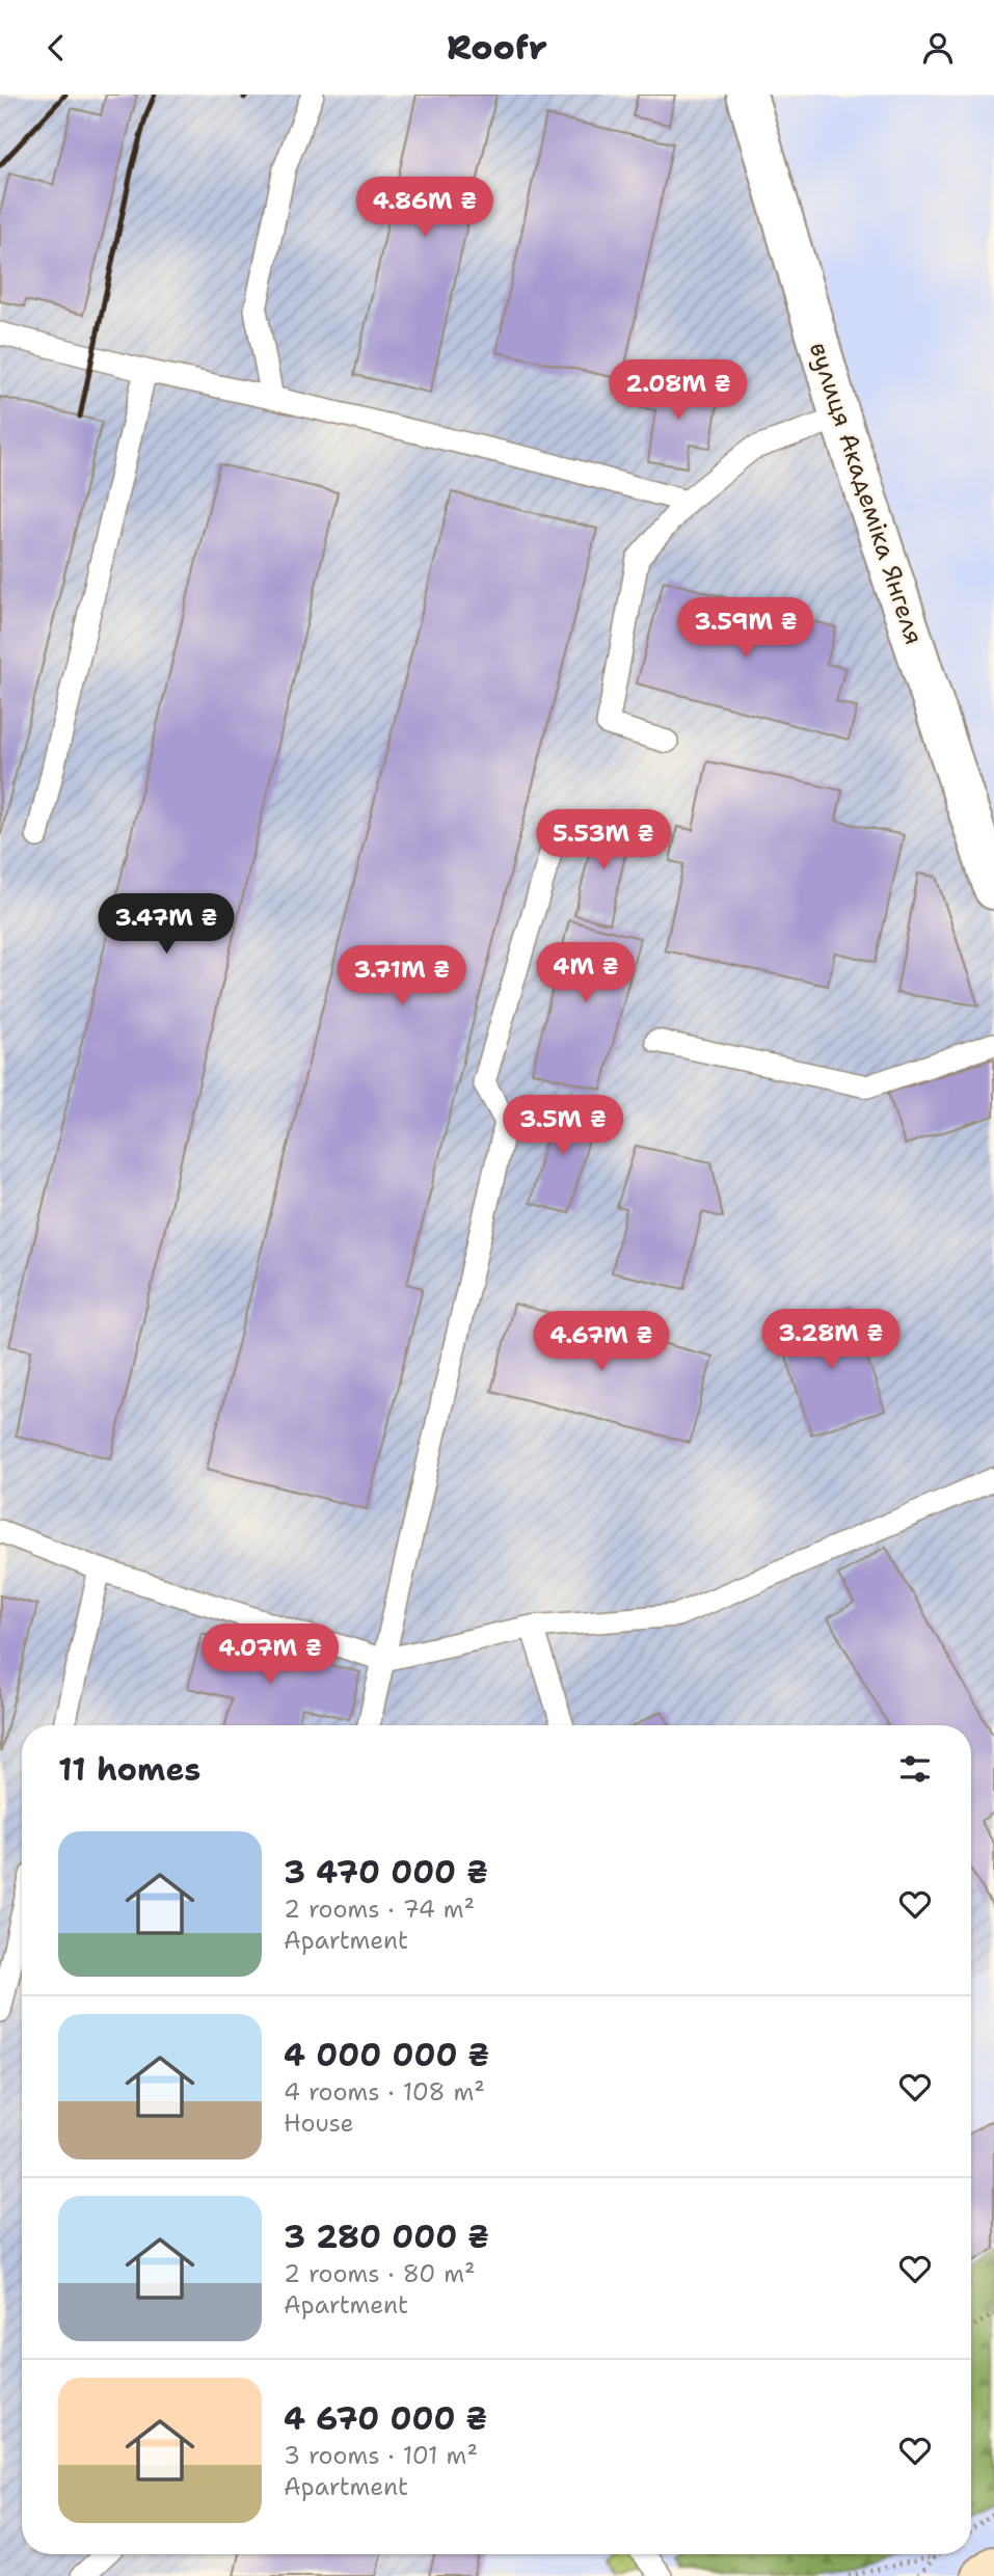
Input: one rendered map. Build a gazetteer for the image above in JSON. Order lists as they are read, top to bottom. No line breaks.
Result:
{"streets":{"street":["вулиця Академіка Янгеля"]},"page":{"header":"Roofr","price":["4.86M ₴","2.08M ₴","3.59M ₴","5.53M ₴","3.47M ₴","4M ₴","3.71M ₴","3.5M ₴","3.28M ₴","4.67M ₴","4.07M ₴"],"heading":"11 homes","list":[{"name":"3 470 000 ₴","note":"2 rooms · 74 m² · Apartment"},{"name":"4 000 000 ₴","note":"4 rooms · 108 m² · House"},{"name":"3 280 000 ₴","note":"2 rooms · 80 m² · Apartment"},{"name":"4 670 000 ₴","note":"3 rooms · 101 m² · Apartment"}]}}
